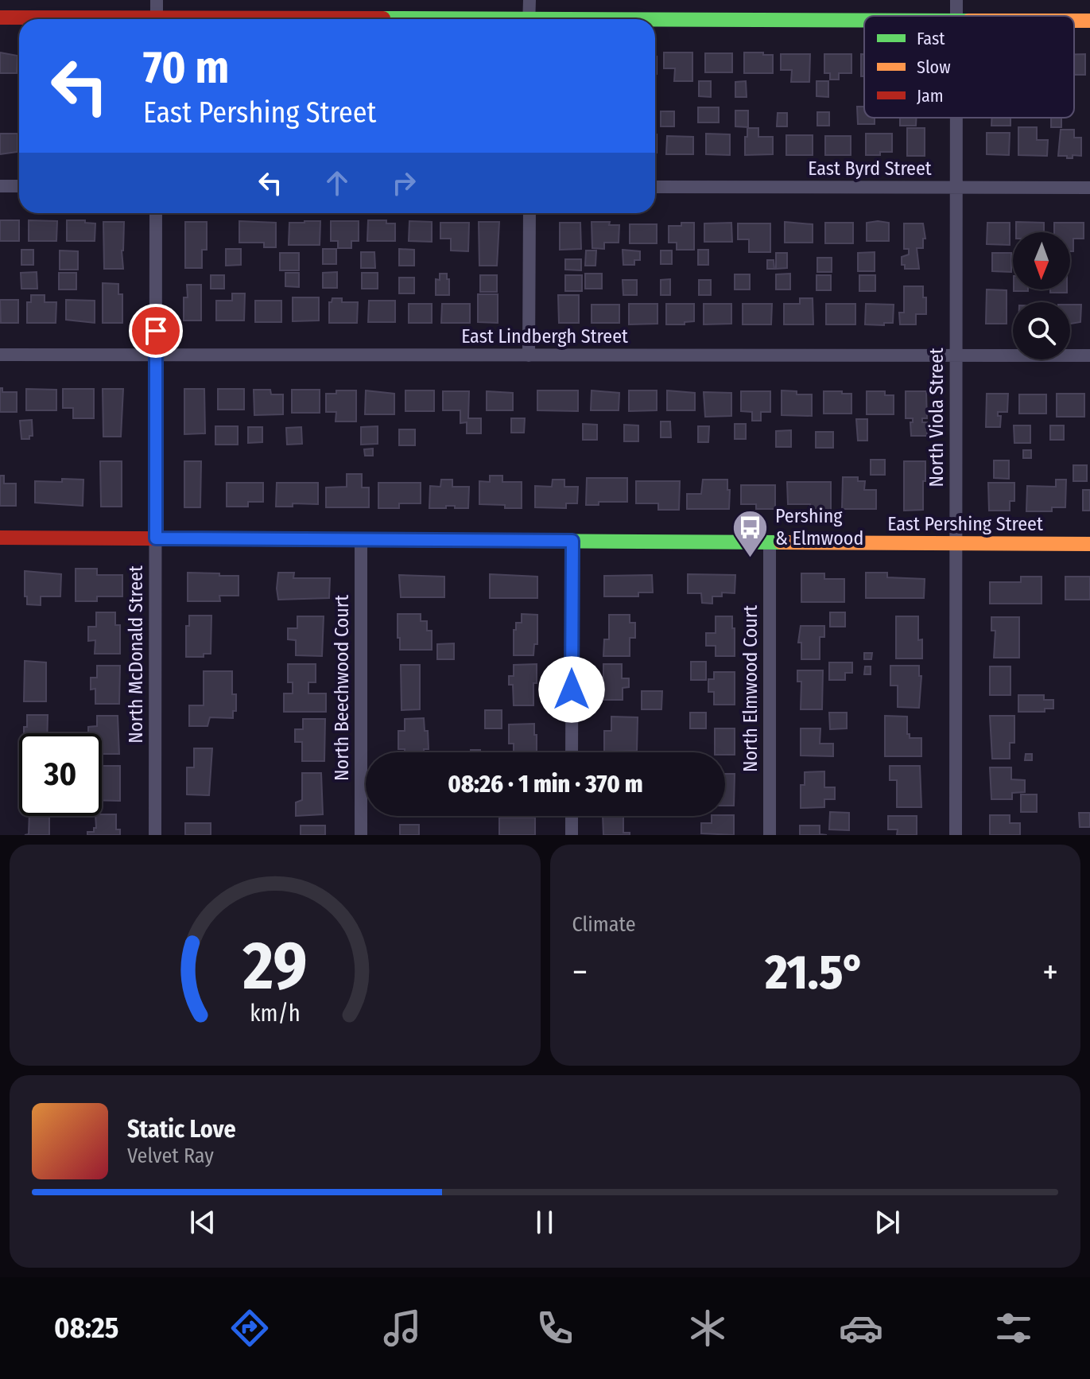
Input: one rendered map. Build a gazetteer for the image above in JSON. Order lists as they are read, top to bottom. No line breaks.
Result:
{"streets":{"street":["East Byrd Street","East Lindbergh Street","North Viola Street","East Pershing Street","North McDonald Street","North Beechwood Court","North Elmwood Court"]},"crossings":[["East Byrd Street","North Viola Street"],["East Lindbergh Street","North Viola Street"],["East Lindbergh Street","North McDonald Street"],["North Viola Street","East Pershing Street"],["East Pershing Street","North McDonald Street"],["East Pershing Street","North Beechwood Court"],["East Pershing Street","North Elmwood Court"]],"places":{"bus stop":["Pershing & Elmwood"]},"legend":["Fast","Slow","Jam"],"north":"bottom","page":{"turn":["70 m","East Pershing Street"],"limit":"30","trip":"08:26 · 1 min · 370 m","tile":"Climate","heat":["−","21.5°","+"],"song":["Static Love","Velvet Ray"],"tabs":"08:25","gauge":["29","km/h"]}}
